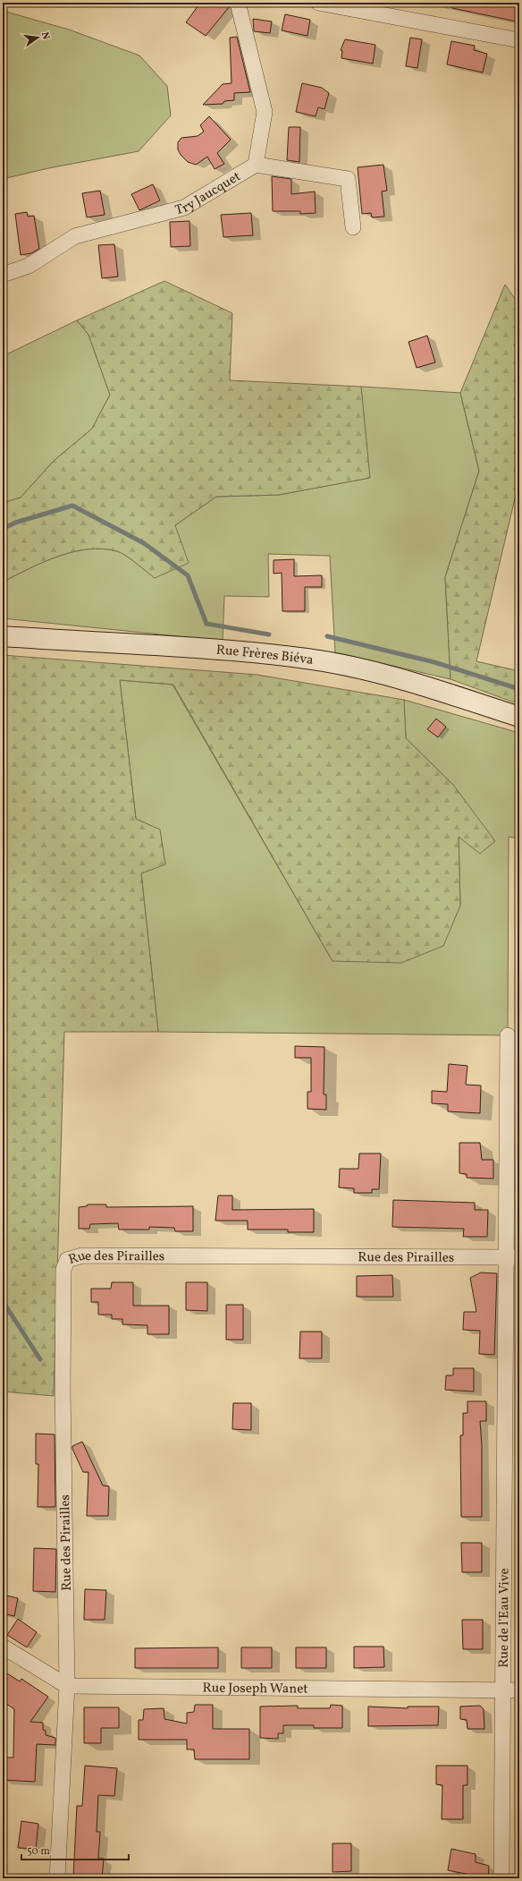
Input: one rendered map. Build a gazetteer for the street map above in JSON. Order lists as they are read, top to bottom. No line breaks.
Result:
{"streets":{"street":["Try Jaucquet","Rue Frères Biéva","Rue des Pirailles","Rue de l'Eau Vive","Rue Joseph Wanet"]},"crossings":[["Rue des Pirailles","Rue de l'Eau Vive"],["Rue des Pirailles","Rue Joseph Wanet"],["Rue de l'Eau Vive","Rue Joseph Wanet"]],"scale_bar":"50 m","north":"right"}
